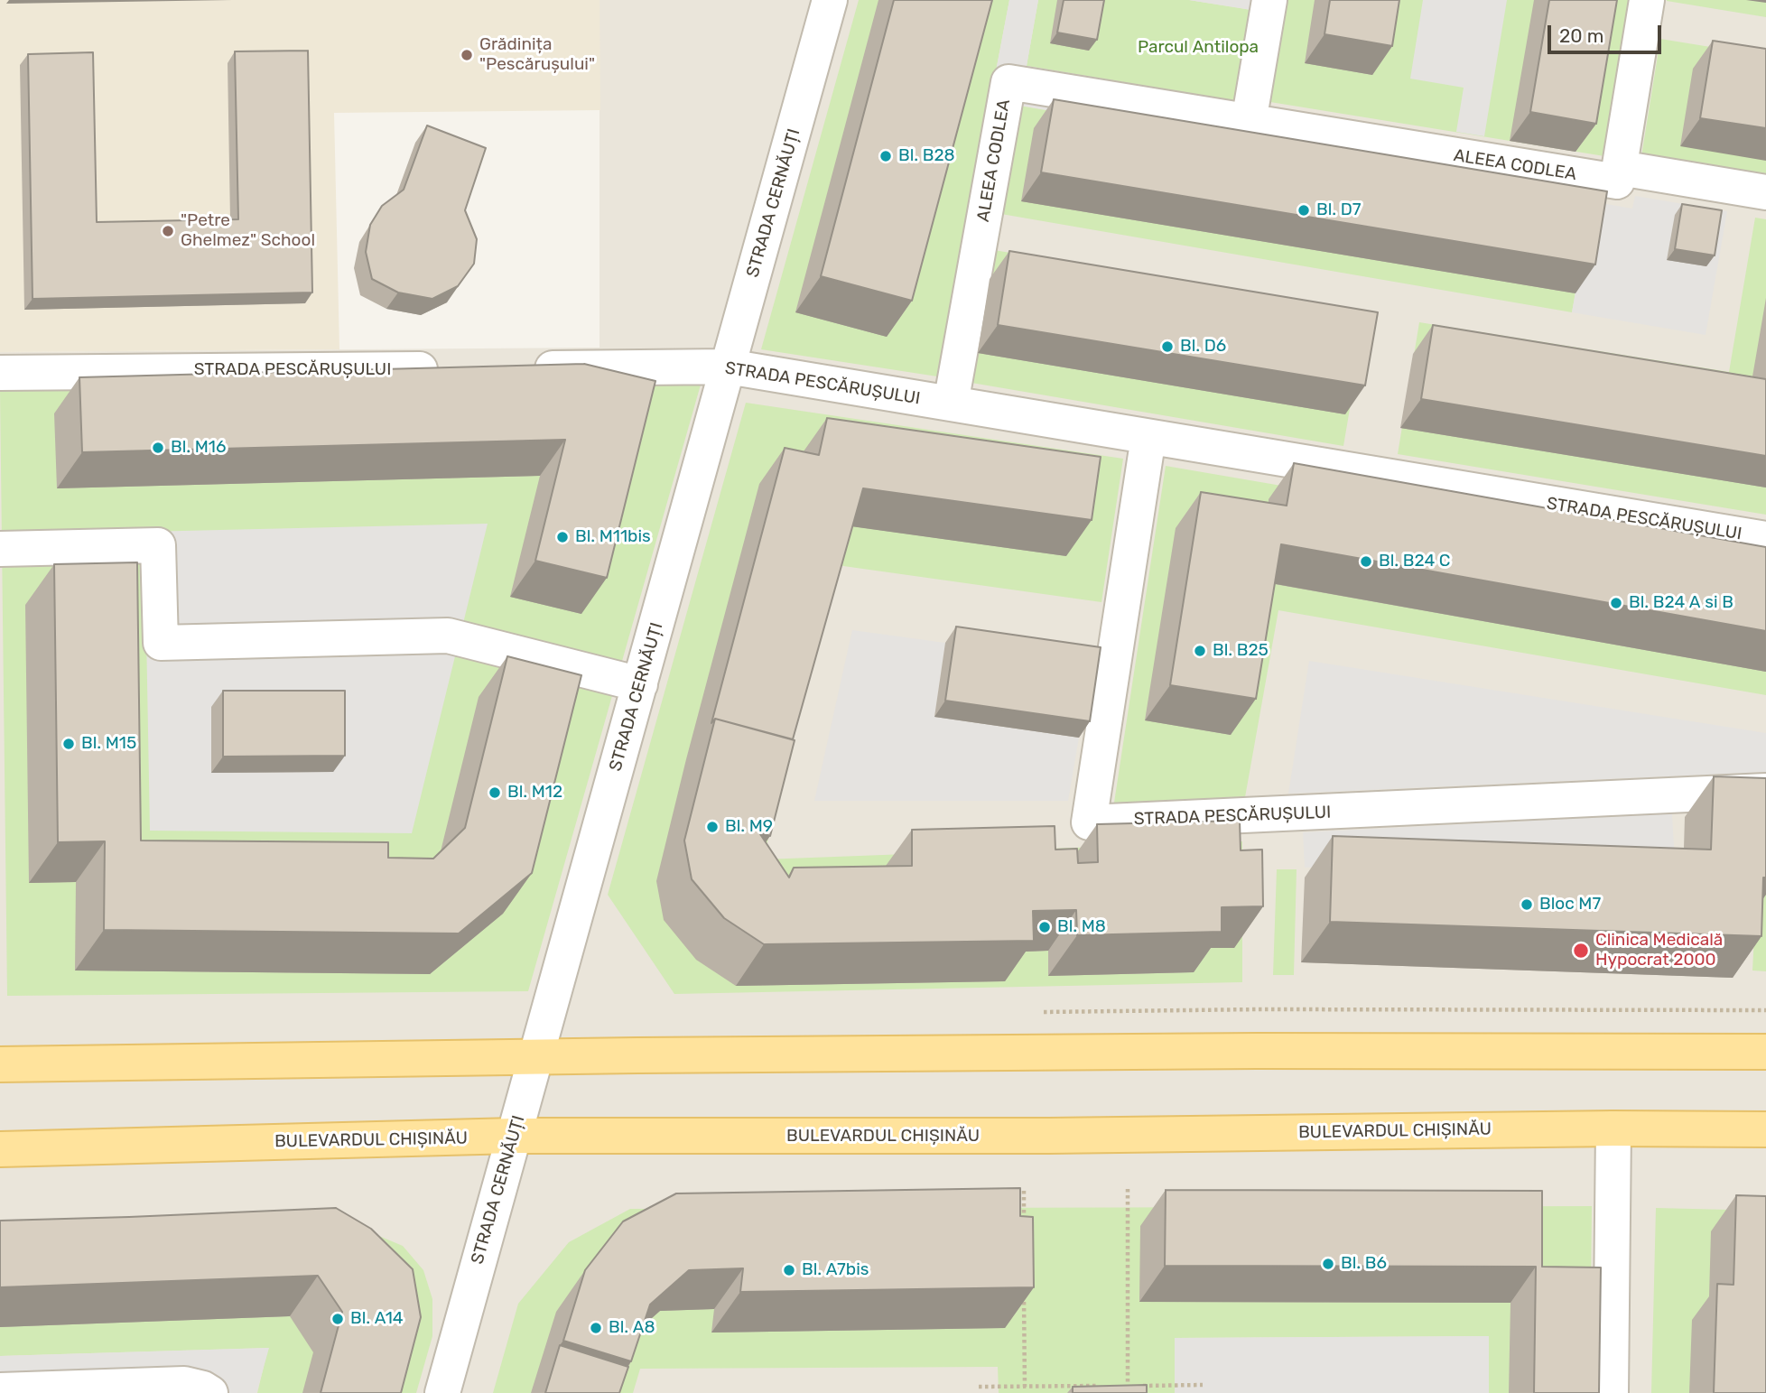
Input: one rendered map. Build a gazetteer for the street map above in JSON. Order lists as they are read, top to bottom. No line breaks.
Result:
{"streets":{"main road":["BULEVARDUL CHIȘINĂU"],"street":["ALEEA CODLEA","STRADA CERNĂUȚI","STRADA PESCĂRUȘULUI"]},"crossings":[["ALEEA CODLEA","STRADA PESCĂRUȘULUI"],["STRADA CERNĂUȚI","STRADA PESCĂRUȘULUI"],["STRADA CERNĂUȚI","BULEVARDUL CHIȘINĂU"]],"parks":["Parcul Antilopa"],"places":["Grădinița \"Pescărușului\"","Bl. B28","Bl. D7","\"Petre Ghelmez\" School","Bl. D6","Bl. M16","Bl. M11bis","Bl. B24 C","Bl. B24 A si B","Bl. B25","Bl. M15","Bl. M12","Bl. M9","Bloc M7","Bl. M8","Clinica Medicală Hypocrat 2000","Bl. B6","Bl. A7bis","Bl. A14","Bl. A8"],"scale_bar":"20 m"}
